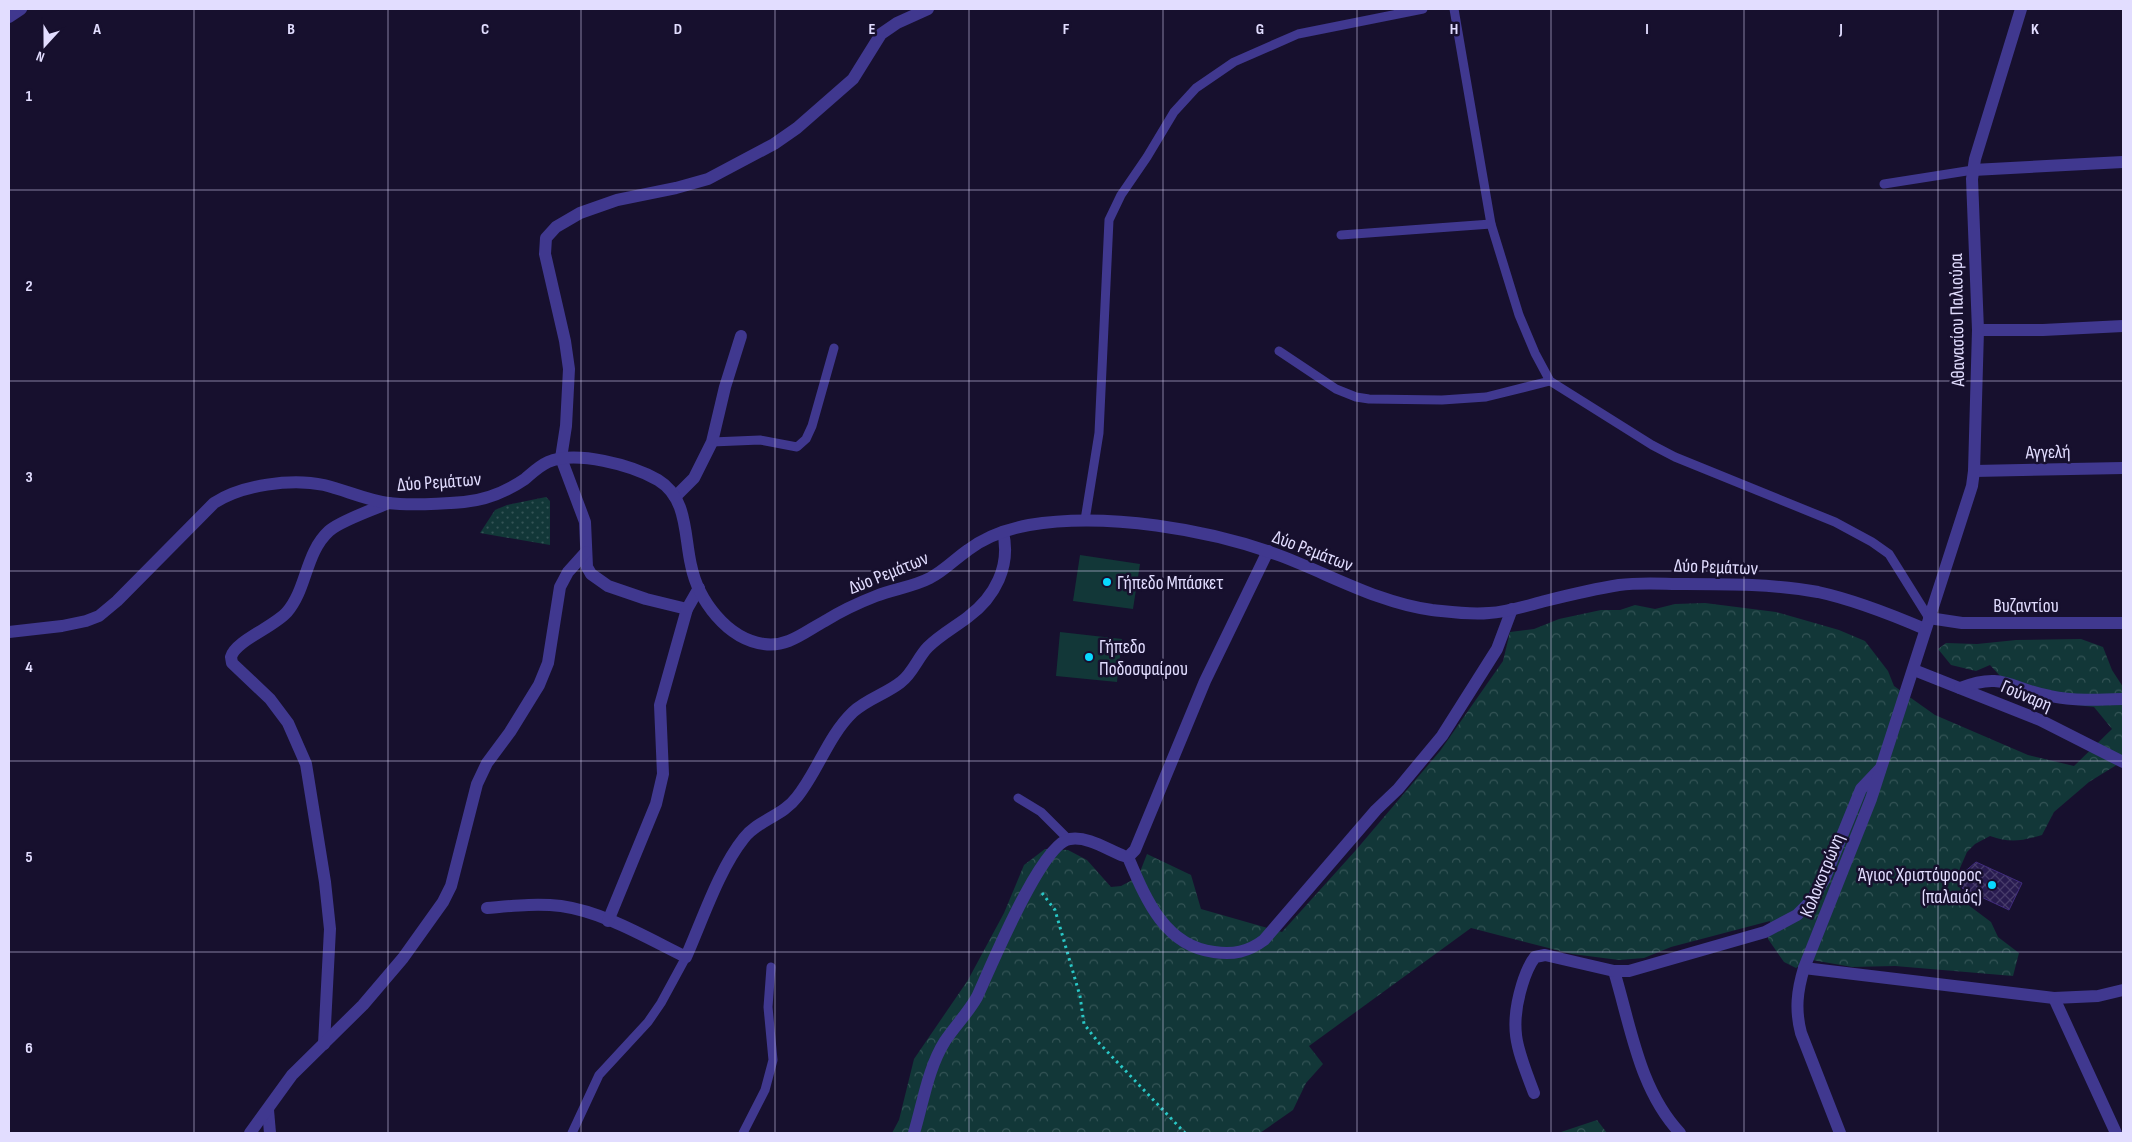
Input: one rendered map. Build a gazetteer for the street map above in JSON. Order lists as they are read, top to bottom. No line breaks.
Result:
{"streets":{"street":["Αθανασίου Παλιούρα","Αγγελή","Δύο Ρεμάτων","Βυζαντίου","Γούναρη","Κολοκοτρώνη"]},"crossings":[["Αθανασίου Παλιούρα","Αγγελή"],["Αθανασίου Παλιούρα","Δύο Ρεμάτων"],["Αθανασίου Παλιούρα","Βυζαντίου"],["Αθανασίου Παλιούρα","Κολοκοτρώνη"],["Δύο Ρεμάτων","Βυζαντίου"],["Δύο Ρεμάτων","Κολοκοτρώνη"],["Βυζαντίου","Κολοκοτρώνη"],["Γούναρη","Κολοκοτρώνη"]],"places":["Γήπεδο Μπάσκετ","Γήπεδο Ποδοσφαίρου","Άγιος Χριστόφορος (παλαιός)"],"north":"bottom","grid":{"columns":["A","B","C","D","E","F","G","H","I","J","K"],"rows":["1","2","3","4","5","6"]}}
